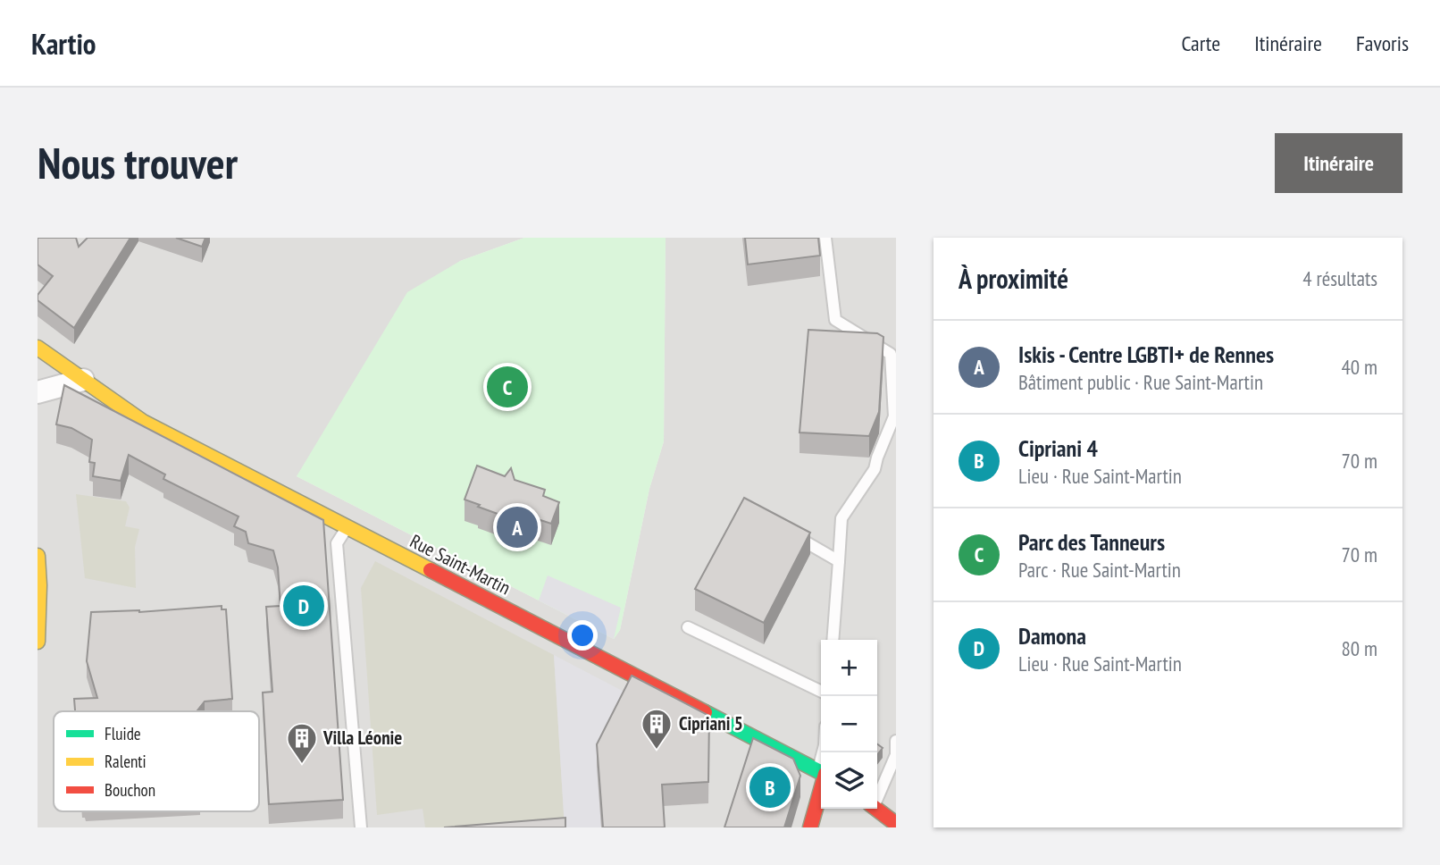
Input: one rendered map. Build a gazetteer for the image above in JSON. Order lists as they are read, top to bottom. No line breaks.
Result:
{"streets":{"main road":["Rue Saint-Martin"]},"places":{"building":["Cipriani 5","Villa Léonie"]},"legend":["Fluide","Ralenti","Bouchon"],"page":{"header":"Kartio","nav":["Carte","Itinéraire","Favoris"],"buttons":"Itinéraire","title":"Nous trouver","heading":["À proximité","4 résultats"],"list":[{"mark":"A","name":"Iskis - Centre LGBTI+ de Rennes","note":"Bâtiment public · Rue Saint-Martin","value":"40 m"},{"mark":"B","name":"Cipriani 4","note":"Lieu · Rue Saint-Martin","value":"70 m"},{"mark":"C","name":"Parc des Tanneurs","note":"Parc · Rue Saint-Martin","value":"70 m"},{"mark":"D","name":"Damona","note":"Lieu · Rue Saint-Martin","value":"80 m"}],"pins":["C","A","D","B"],"map_buttons":["+","−"]}}
